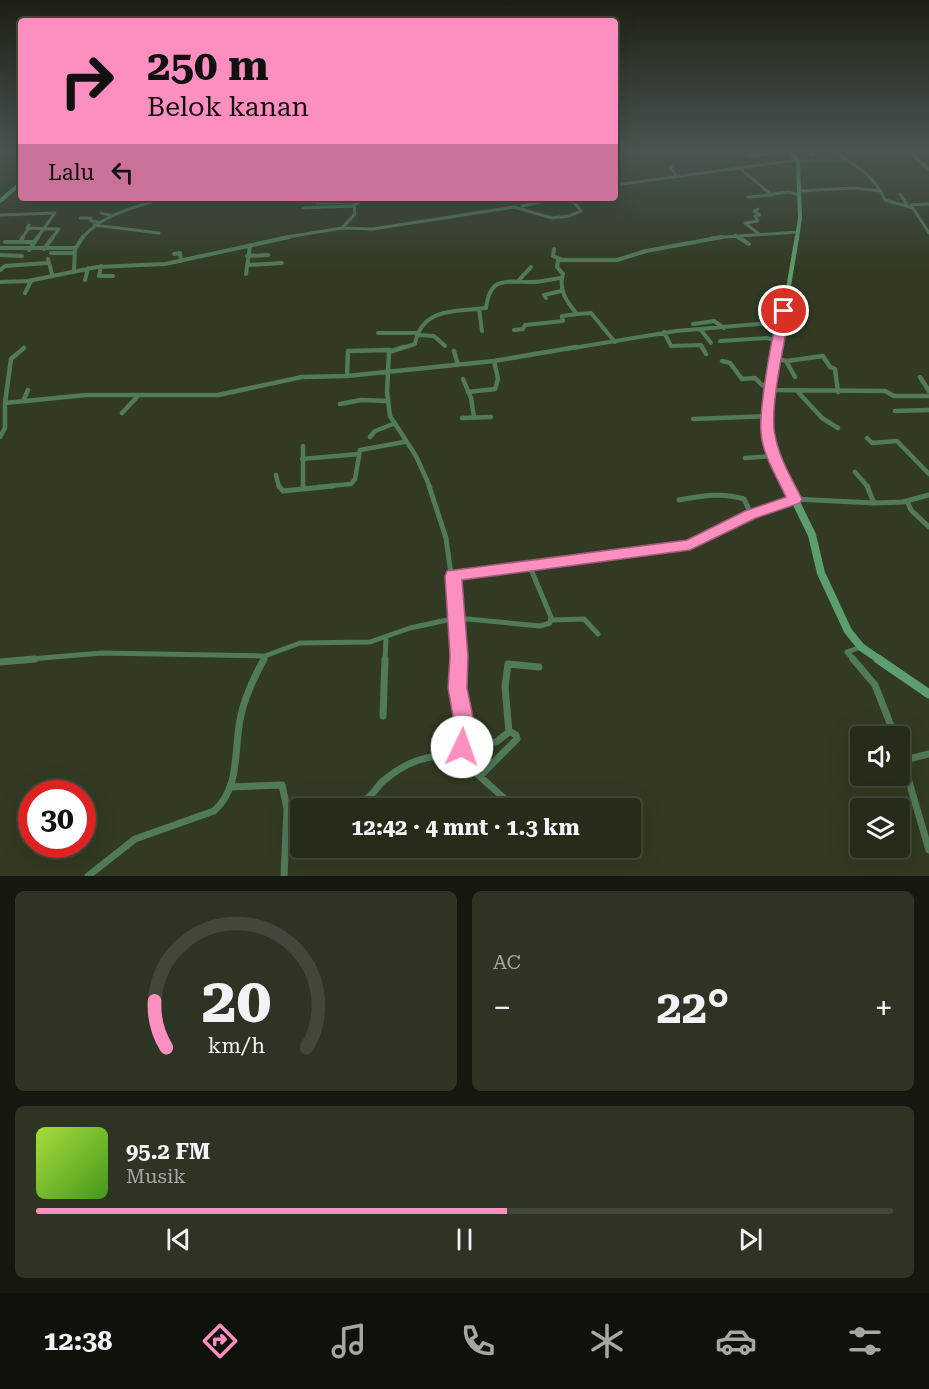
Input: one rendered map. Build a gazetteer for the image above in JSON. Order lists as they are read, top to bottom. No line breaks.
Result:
{"page":{"turn":["250 m","Belok kanan"],"then":"Lalu","limit":"30","trip":"12:42 · 4 mnt · 1.3 km","tile":"AC","heat":["−","22°","+"],"song":["95.2 FM","Musik"],"tabs":"12:38","gauge":["20","km/h"]}}
